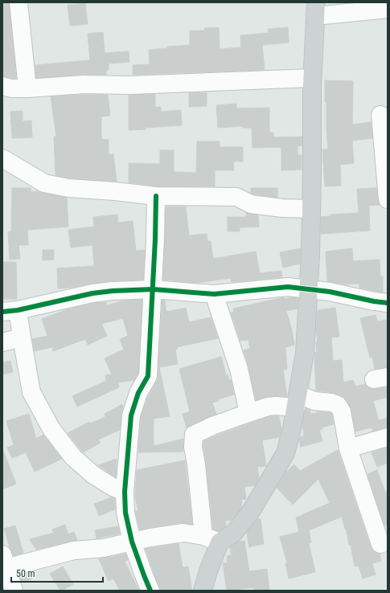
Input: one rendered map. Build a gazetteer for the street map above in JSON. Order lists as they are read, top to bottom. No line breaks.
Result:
{"scale_bar":"50 m"}
